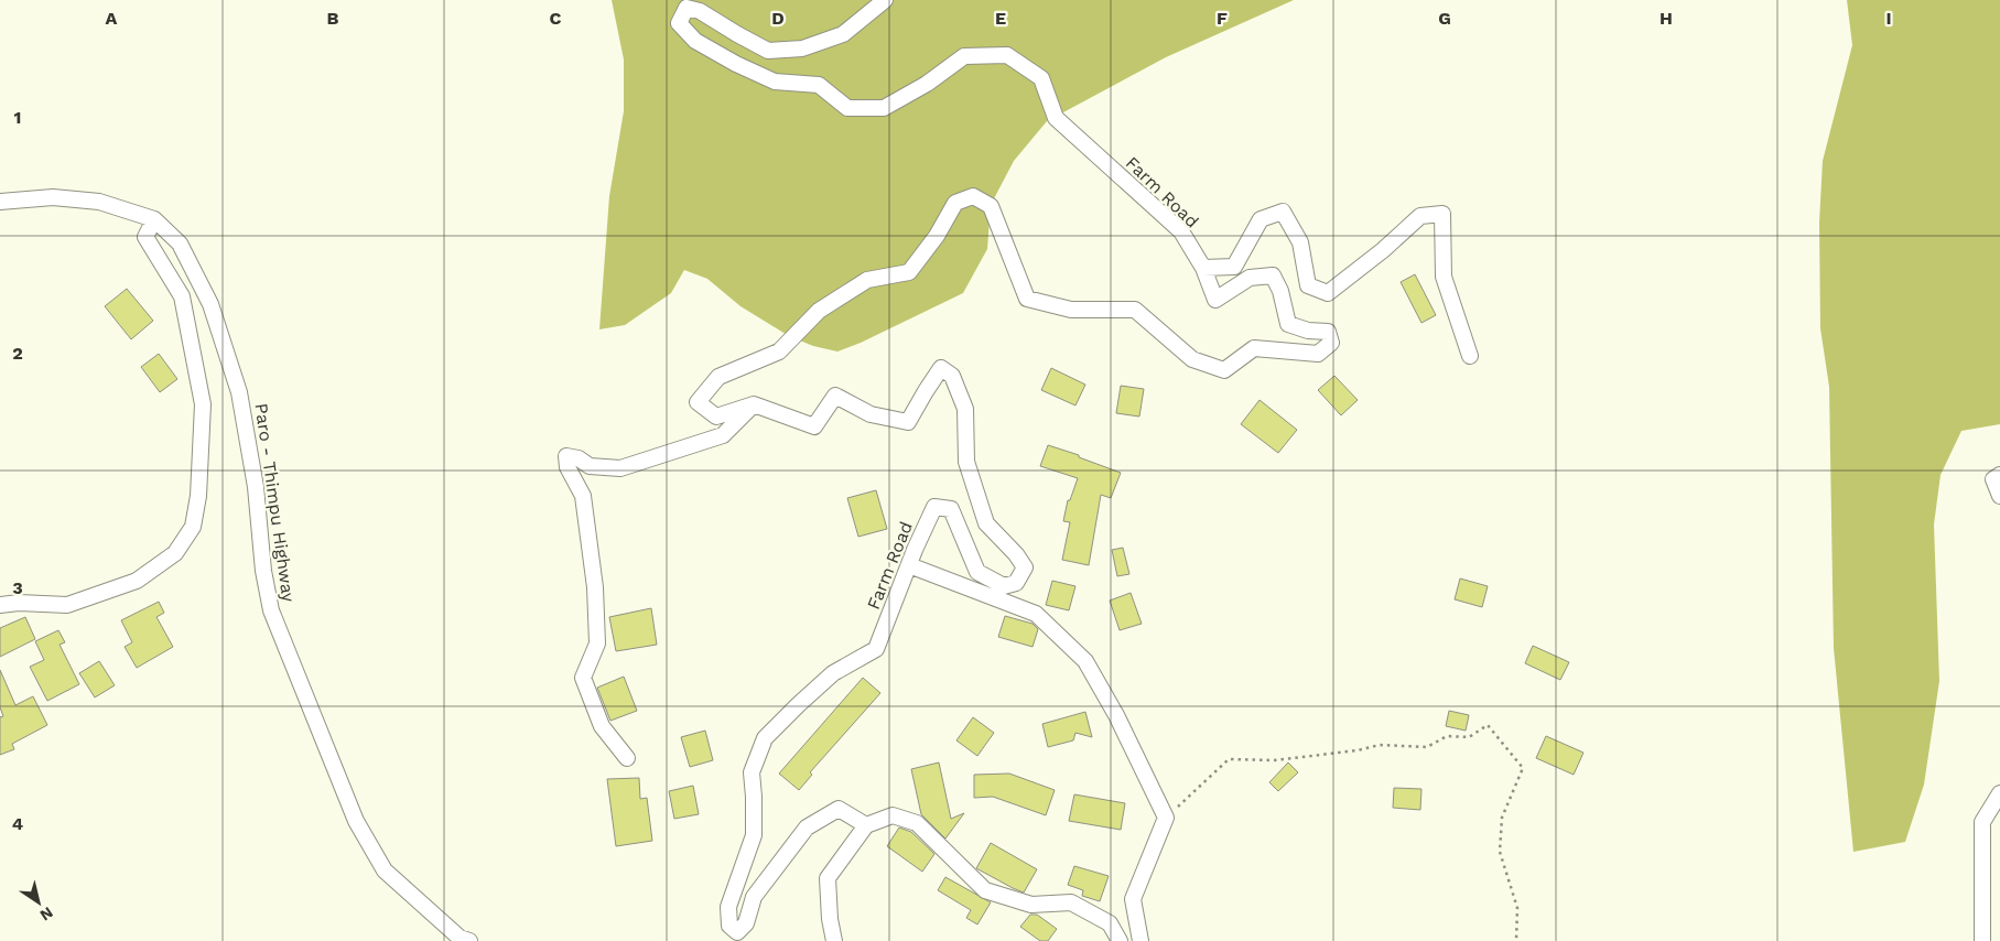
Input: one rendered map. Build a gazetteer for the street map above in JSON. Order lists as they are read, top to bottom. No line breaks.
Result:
{"streets":{"street":["Farm Road","Paro - Thimpu Highway"]},"north":"bottom right","grid":{"columns":["A","B","C","D","E","F","G","H","I"],"rows":["1","2","3","4"]}}
